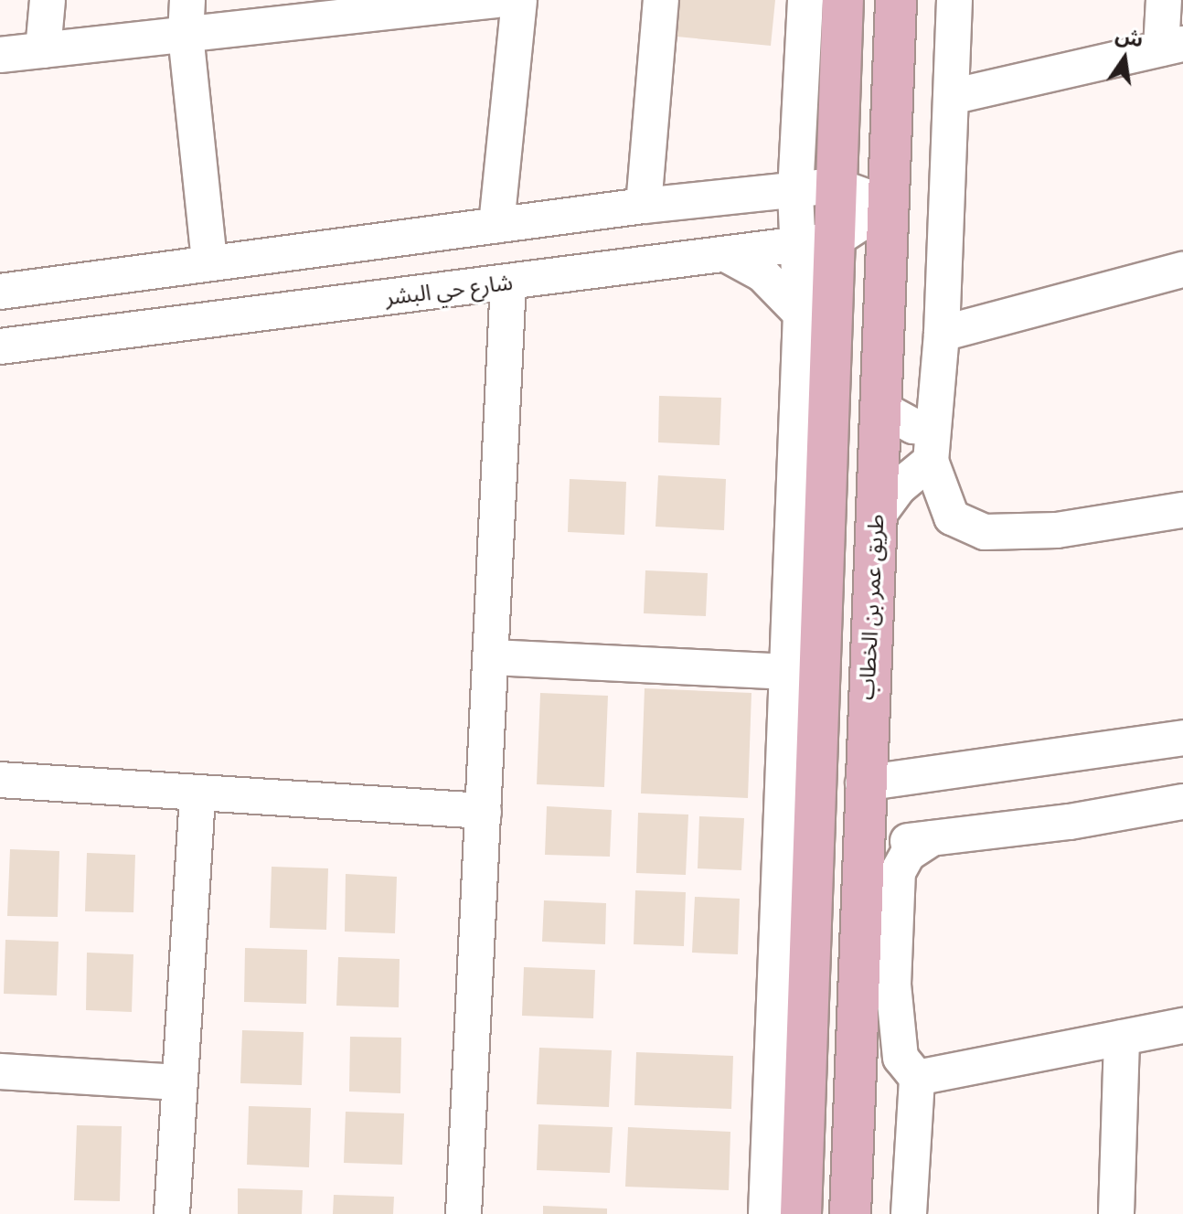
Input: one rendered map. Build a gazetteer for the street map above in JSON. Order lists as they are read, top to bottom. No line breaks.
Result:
{"streets":{"main road":["طريق عمر بن الخطاب"],"street":["شارع حي البشر"]},"crossings":[["شارع حي البشر","طريق عمر بن الخطاب"]],"north":"top"}
